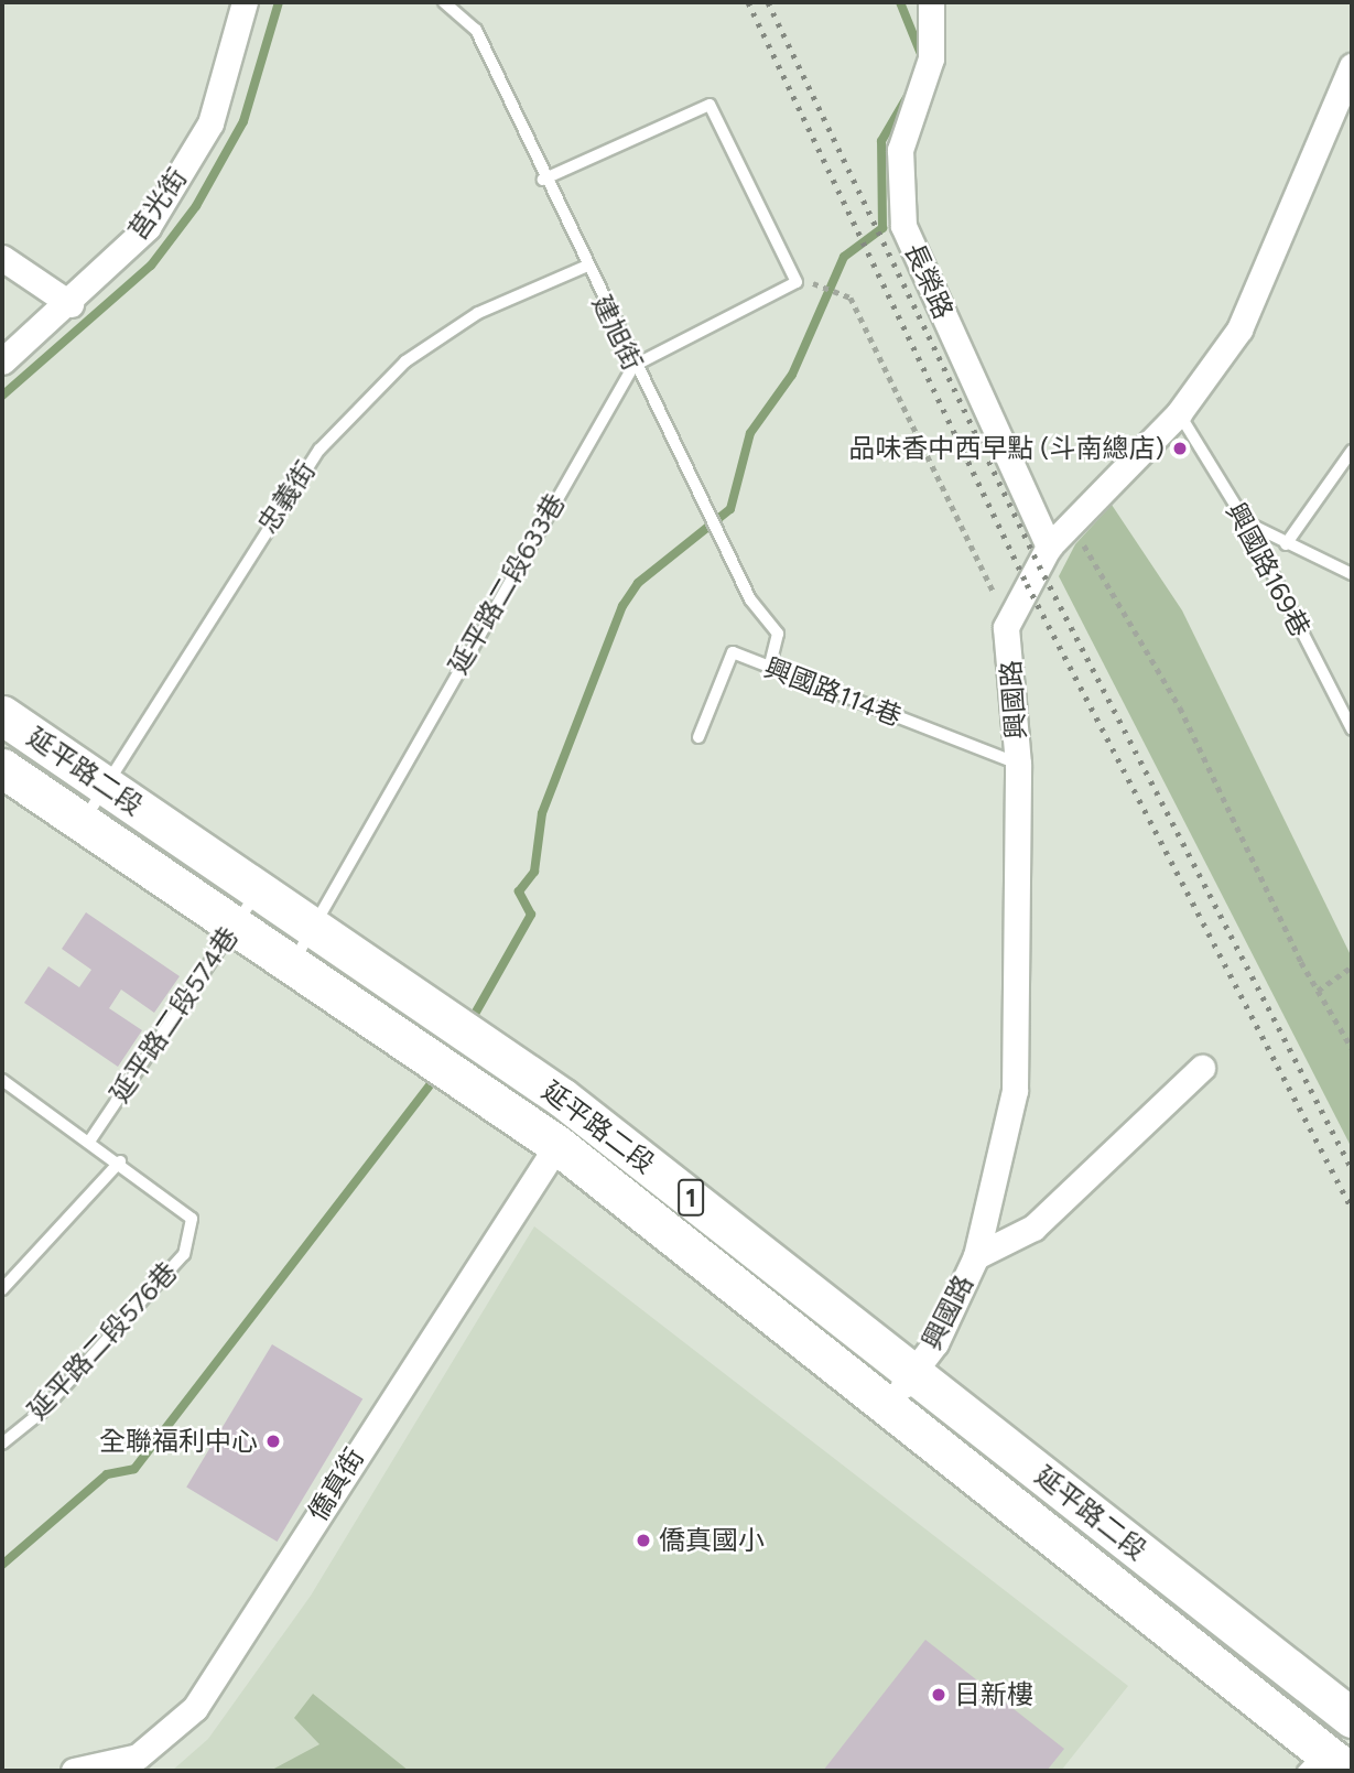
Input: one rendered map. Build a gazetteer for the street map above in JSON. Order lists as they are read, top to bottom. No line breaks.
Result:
{"streets":{"main road":["延平路二段","1"],"street":["莒光街","長榮路","興國路","僑真街"],"lane":["建旭街","忠義街","興國路169巷","延平路二段633巷","興國路114巷","延平路二段574巷","延平路二段576巷"]},"crossings":[["長榮路","興國路"],["建旭街","忠義街"],["建旭街","延平路二段633巷"],["建旭街","興國路114巷"],["忠義街","延平路二段"],["興國路169巷","興國路"],["延平路二段633巷","延平路二段"],["興國路114巷","興國路"],["興國路","延平路二段"],["延平路二段","延平路二段574巷"],["延平路二段","僑真街"],["延平路二段574巷","延平路二段576巷"]],"places":["品味香中西早點 (斗南總店)","全聯福利中心","僑真國小","日新樓"]}
